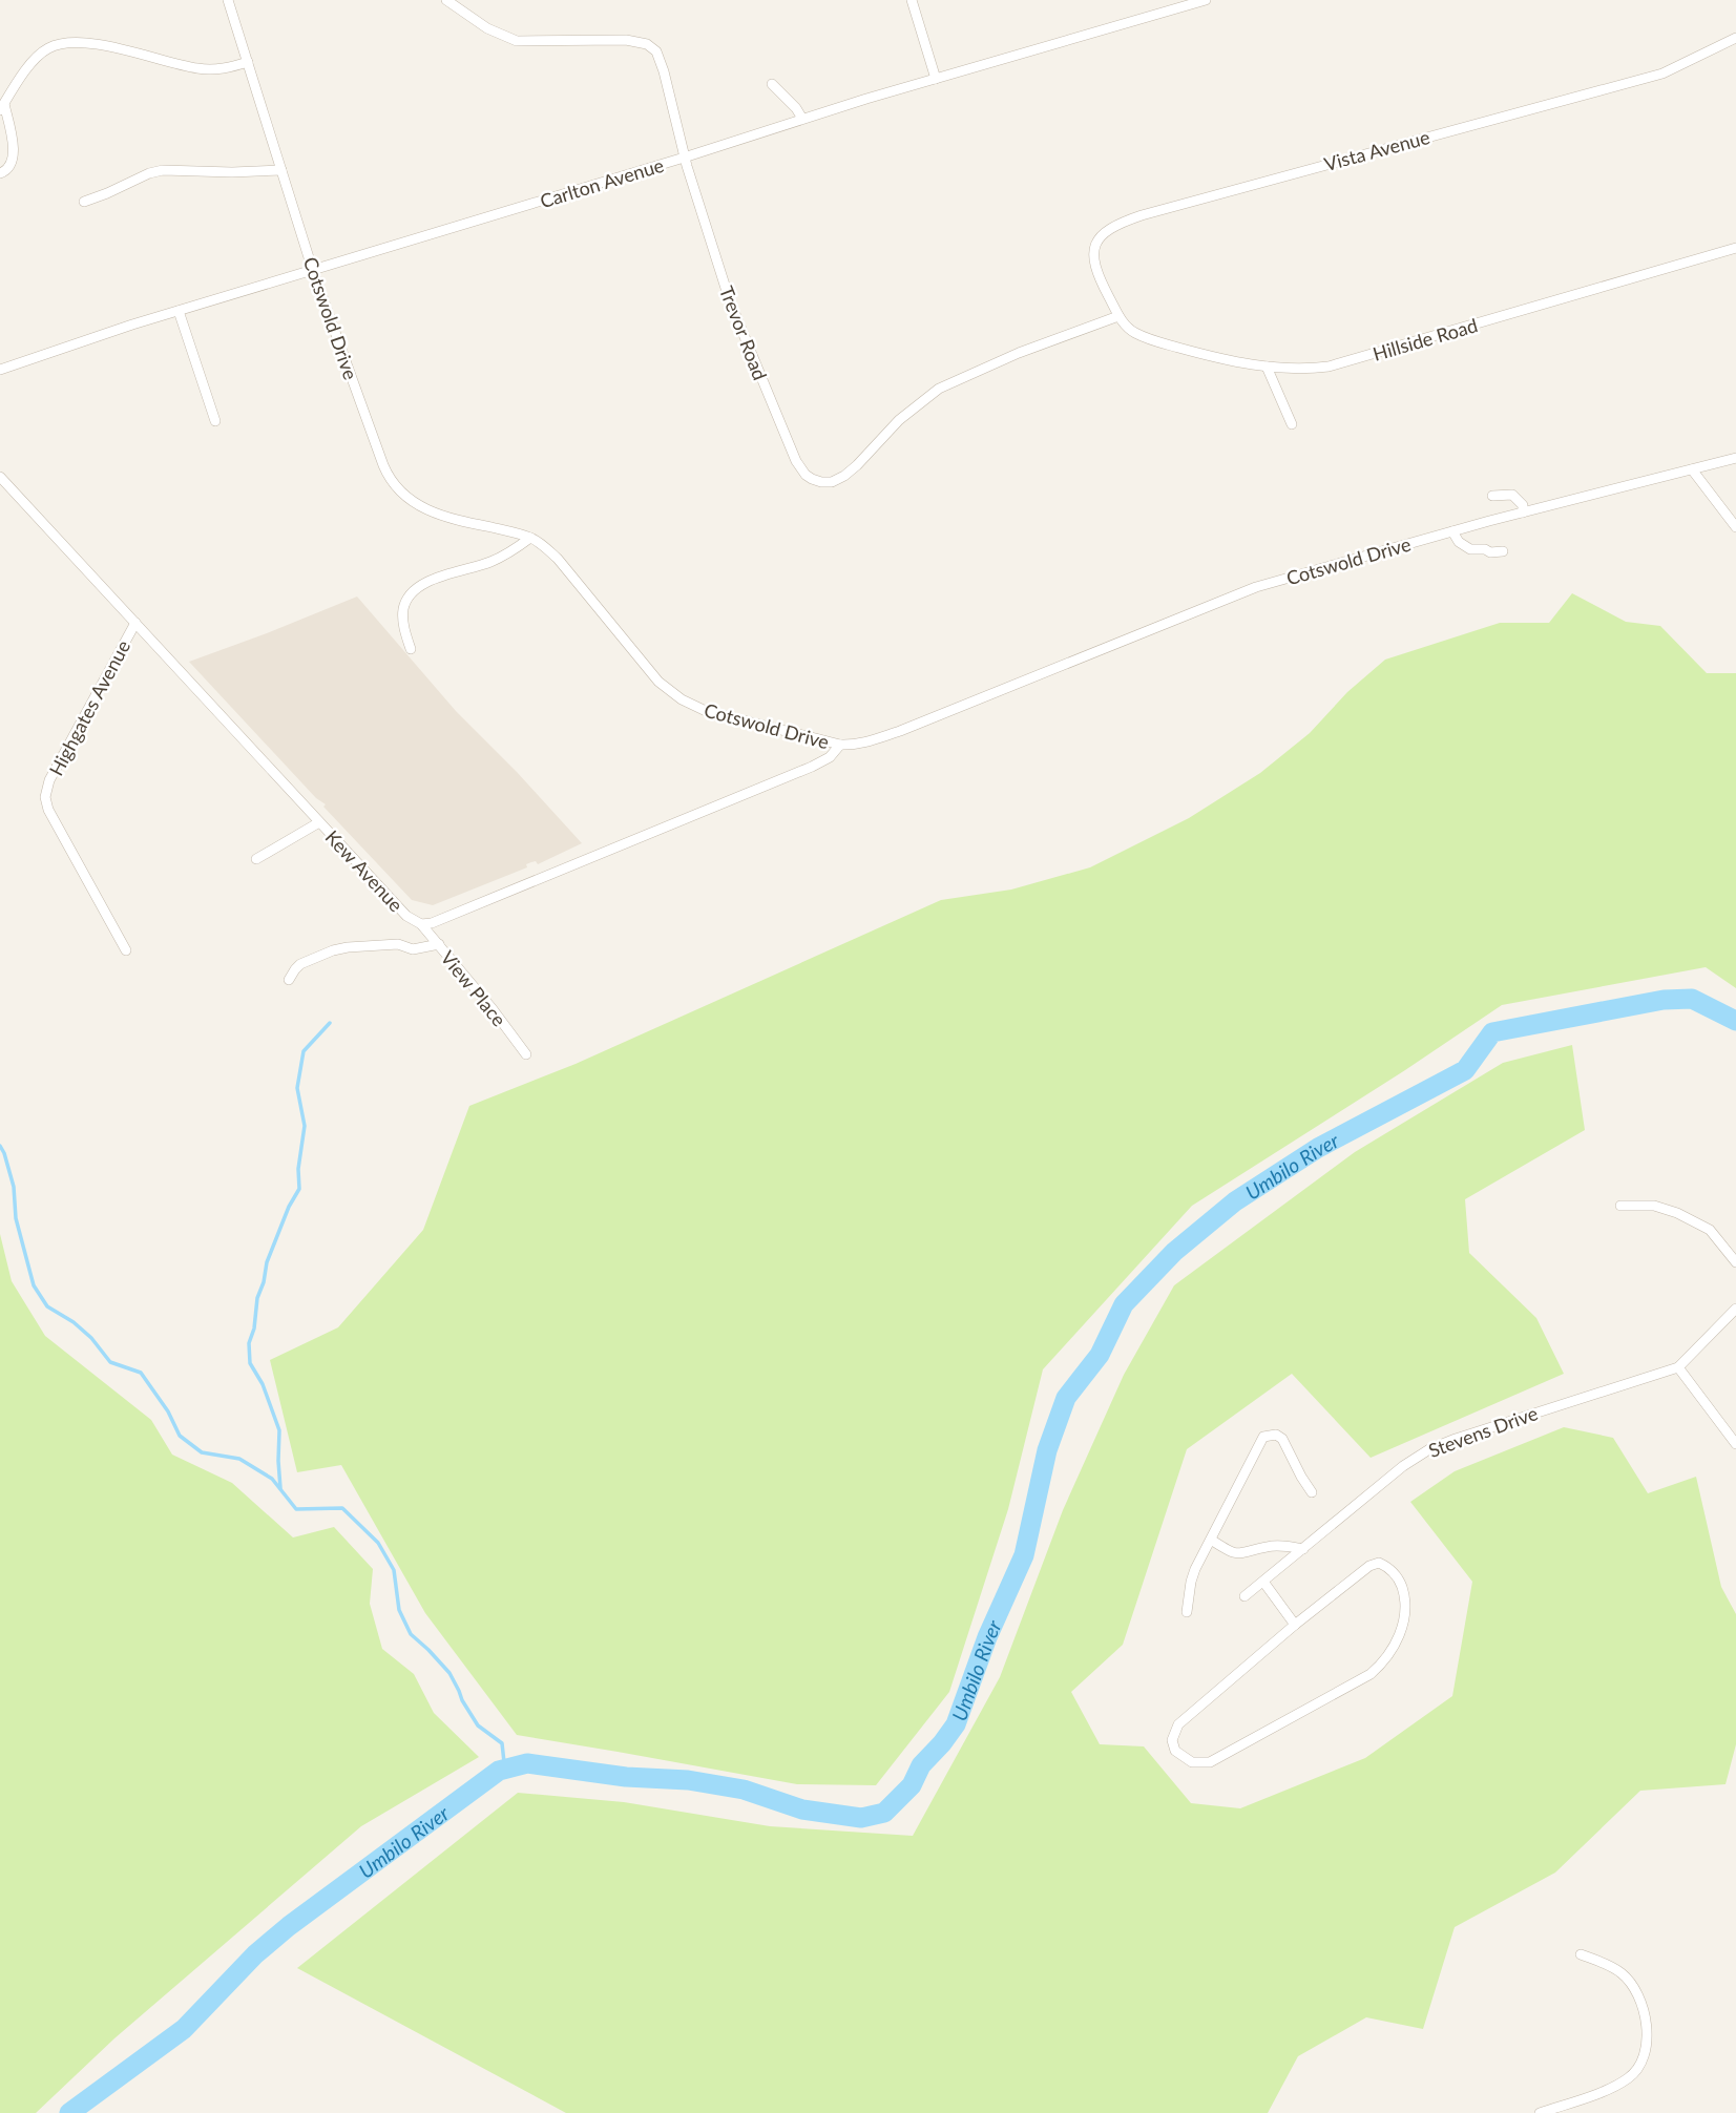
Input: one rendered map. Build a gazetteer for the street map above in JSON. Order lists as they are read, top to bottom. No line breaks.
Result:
{"streets":{"street":["Vista Avenue","Carlton Avenue","Cotswold Drive","Trevor Road","Hillside Road","Highgates Avenue","Kew Avenue","View Place","Stevens Drive"]},"crossings":[["Vista Avenue","Trevor Road"],["Vista Avenue","Hillside Road"],["Carlton Avenue","Cotswold Drive"],["Carlton Avenue","Trevor Road"],["Cotswold Drive","Kew Avenue"],["Trevor Road","Hillside Road"],["Highgates Avenue","Kew Avenue"],["Kew Avenue","View Place"]],"water":["Umbilo River"]}
